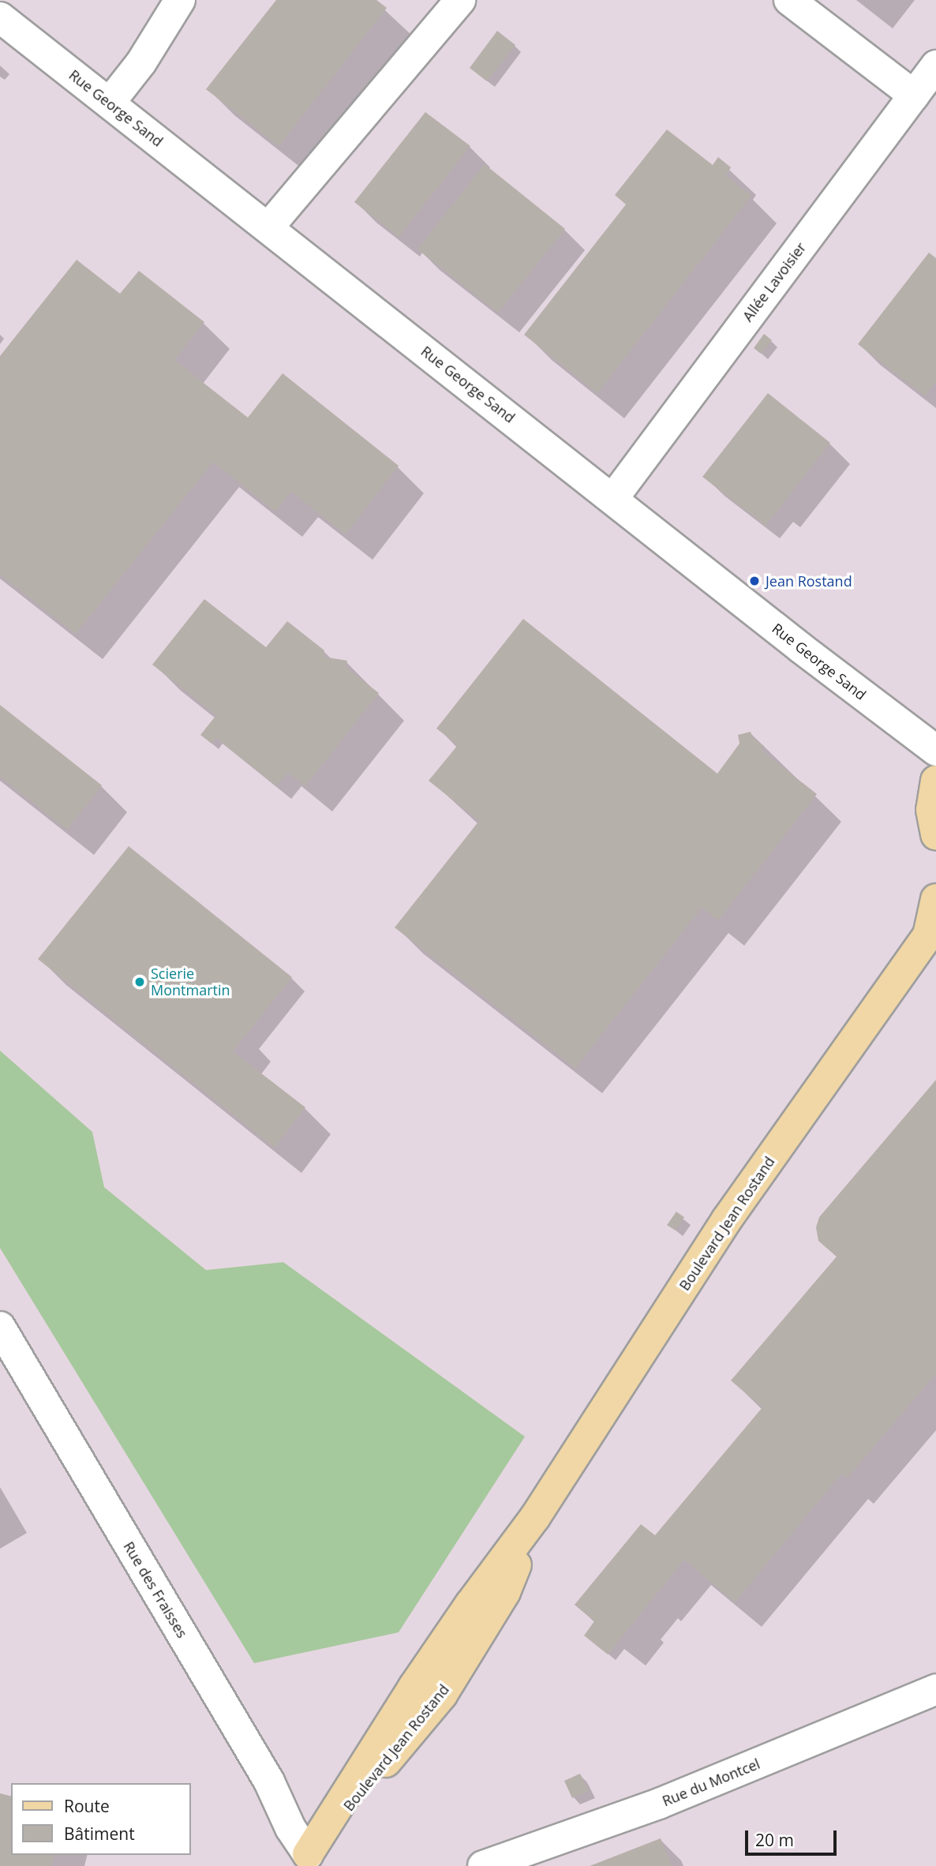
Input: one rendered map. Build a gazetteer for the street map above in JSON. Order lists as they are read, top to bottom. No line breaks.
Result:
{"streets":{"main road":["Boulevard Jean Rostand"],"street":["Rue George Sand","Allée Lavoisier","Rue des Fraisses","Rue du Montcel"]},"crossings":[["Rue George Sand","Allée Lavoisier"],["Boulevard Jean Rostand","Rue des Fraisses"]],"places":["Jean Rostand","Scierie Montmartin"],"legend":["Route","Bâtiment"],"scale_bar":"20 m"}
